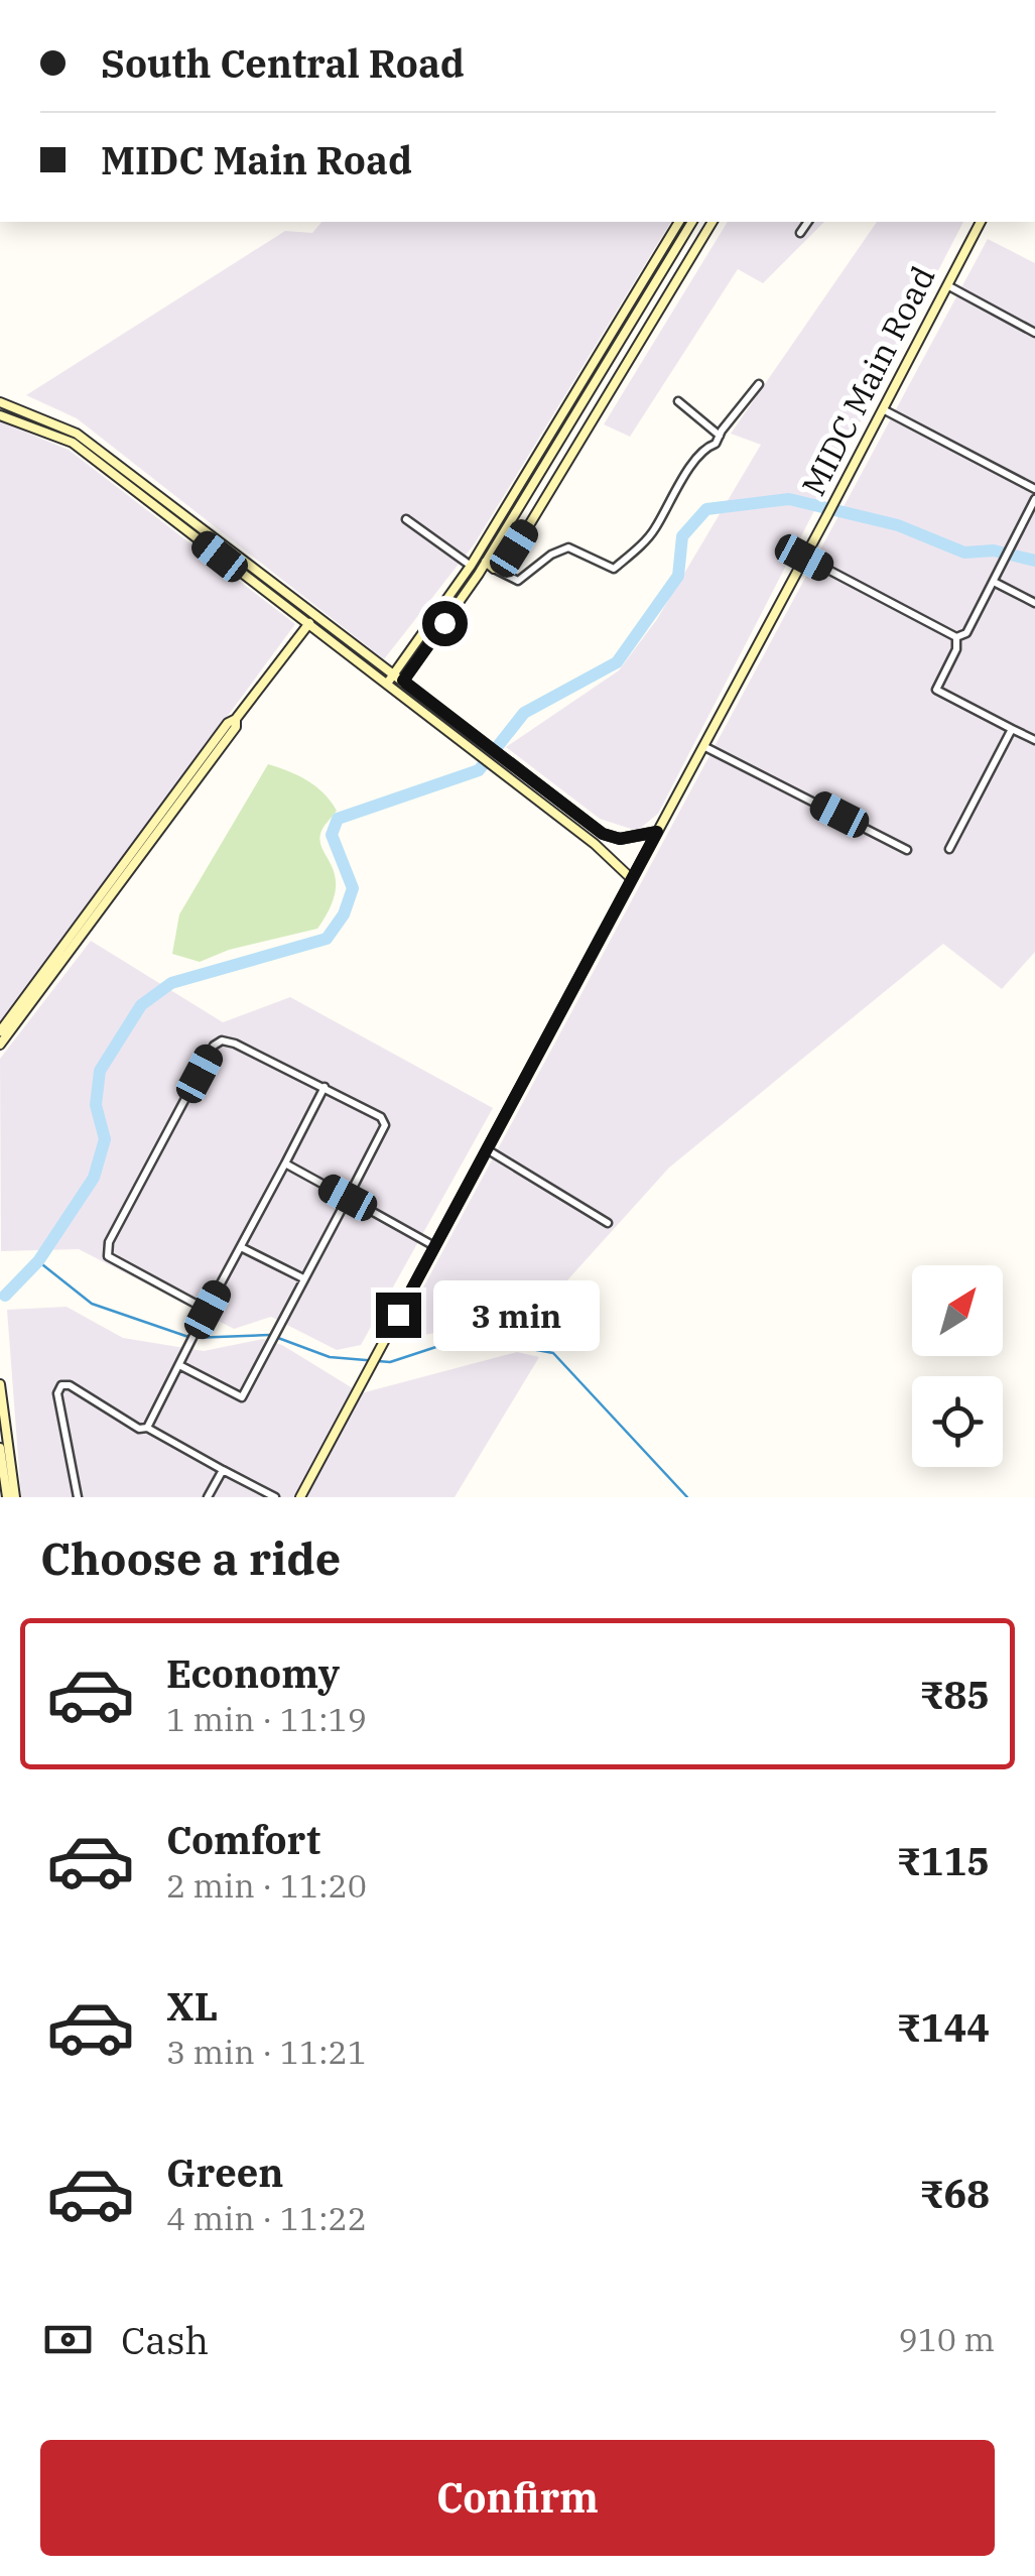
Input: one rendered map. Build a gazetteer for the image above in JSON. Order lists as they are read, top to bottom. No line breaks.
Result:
{"streets":{"street":["MIDC Main Road"]},"north":"top right","page":{"banner":["South Central Road","MIDC Main Road"],"bubble":"3 min","heading":"Choose a ride","list":[{"name":"Economy","note":"1 min · 11:19","value":"₹85"},{"name":"Comfort","note":"2 min · 11:20","value":"₹115"},{"name":"XL","note":"3 min · 11:21","value":"₹144"},{"name":"Green","note":"4 min · 11:22","value":"₹68"}],"pay":["Cash","910 m"],"buttons":"Confirm"}}
